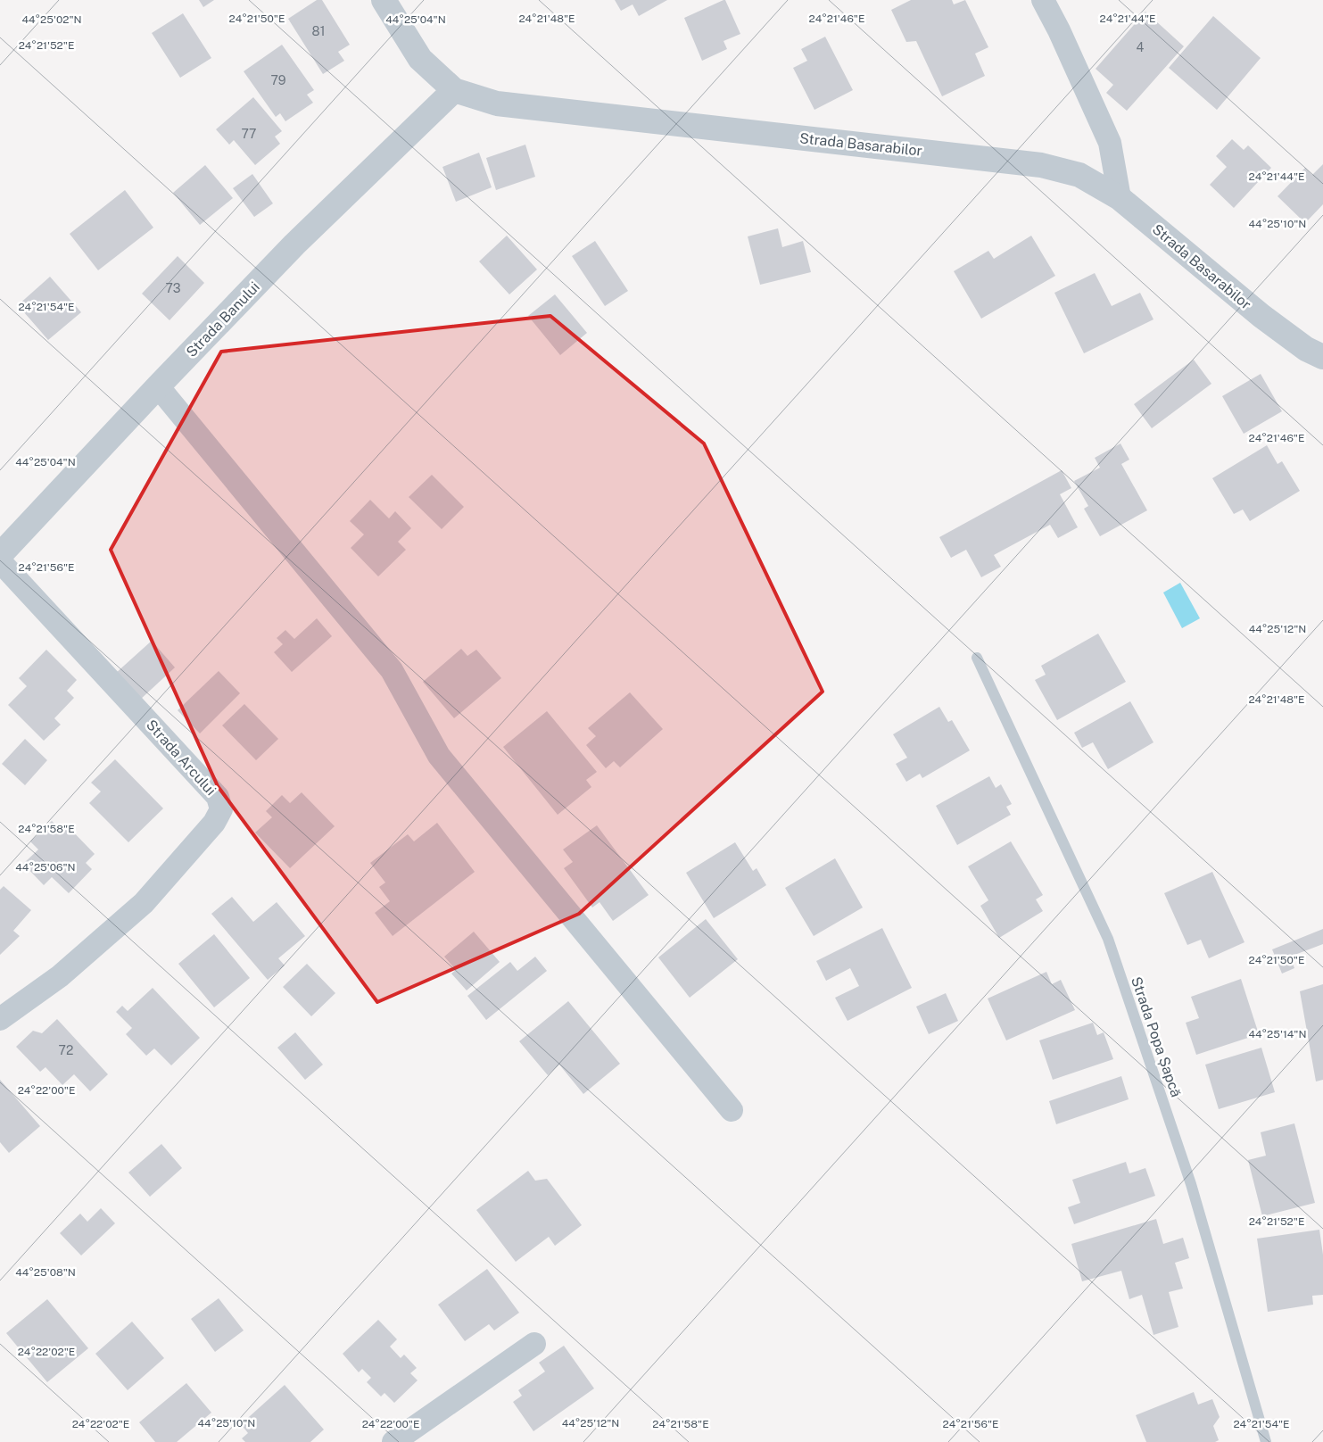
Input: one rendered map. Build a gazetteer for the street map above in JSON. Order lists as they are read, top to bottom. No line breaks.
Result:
{"streets":{"street":["Strada Basarabilor","Strada Banului","Strada Arcului"],"lane":["Strada Popa Șapcă"]},"crossings":[["Strada Basarabilor","Strada Banului"]],"house_numbers":["81","4","79","77","73","72"],"coordinates":["24°21'50\"E","24°21'48\"E","24°21'46\"E","24°21'44\"E","44°25'02\"N","44°25'04\"N","24°21'52\"E","44°25'10\"N","24°21'54\"E","24°21'56\"E","44°25'12\"N","24°21'58\"E","44°25'06\"N","44°25'14\"N","24°22'00\"E","44°25'08\"N","24°22'02\"E"]}
